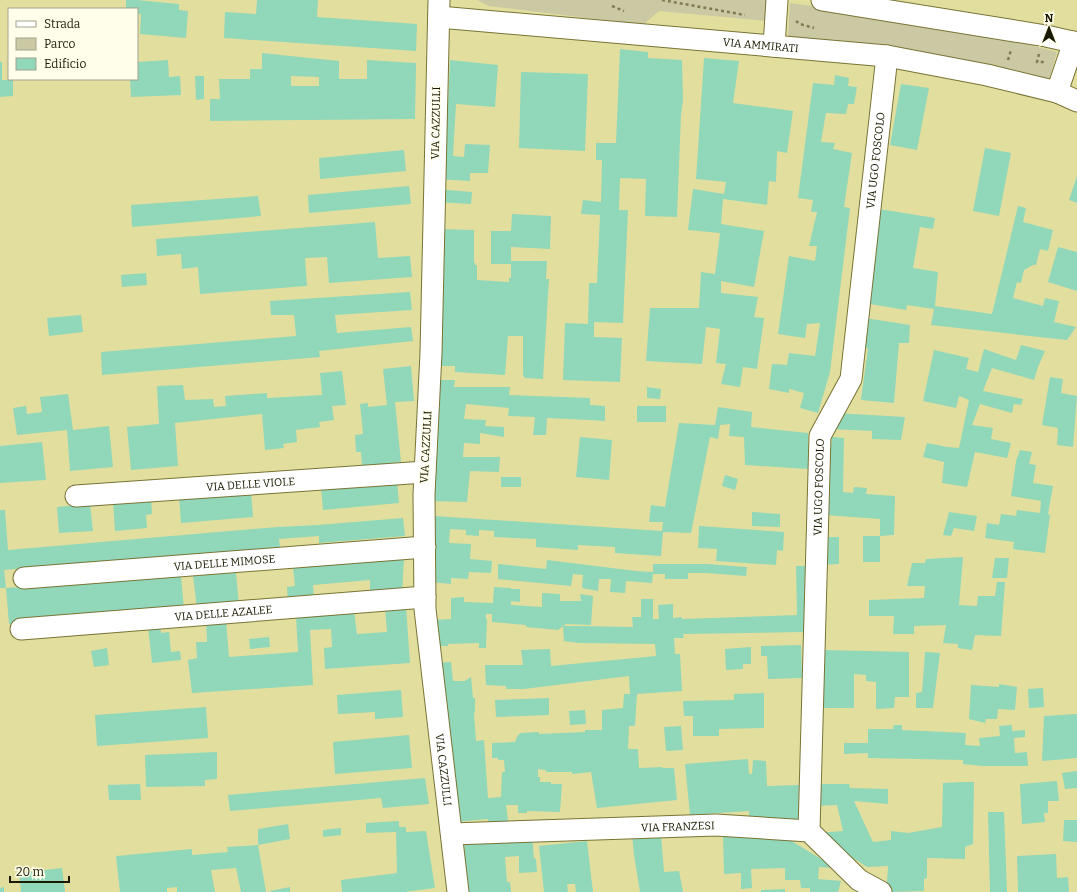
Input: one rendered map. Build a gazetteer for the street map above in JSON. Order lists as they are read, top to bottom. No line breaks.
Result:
{"streets":{"street":["VIA AMMIRATI","VIA CAZZULLI","VIA UGO FOSCOLO","VIA DELLE VIOLE","VIA DELLE MIMOSE","VIA DELLE AZALEE","VIA FRANZESI"]},"crossings":[["VIA AMMIRATI","VIA CAZZULLI"],["VIA AMMIRATI","VIA UGO FOSCOLO"],["VIA CAZZULLI","VIA DELLE VIOLE"],["VIA CAZZULLI","VIA DELLE MIMOSE"],["VIA CAZZULLI","VIA DELLE AZALEE"],["VIA CAZZULLI","VIA FRANZESI"],["VIA UGO FOSCOLO","VIA FRANZESI"]],"legend":["Strada","Parco","Edificio"],"scale_bar":"20 m","north":"top"}
